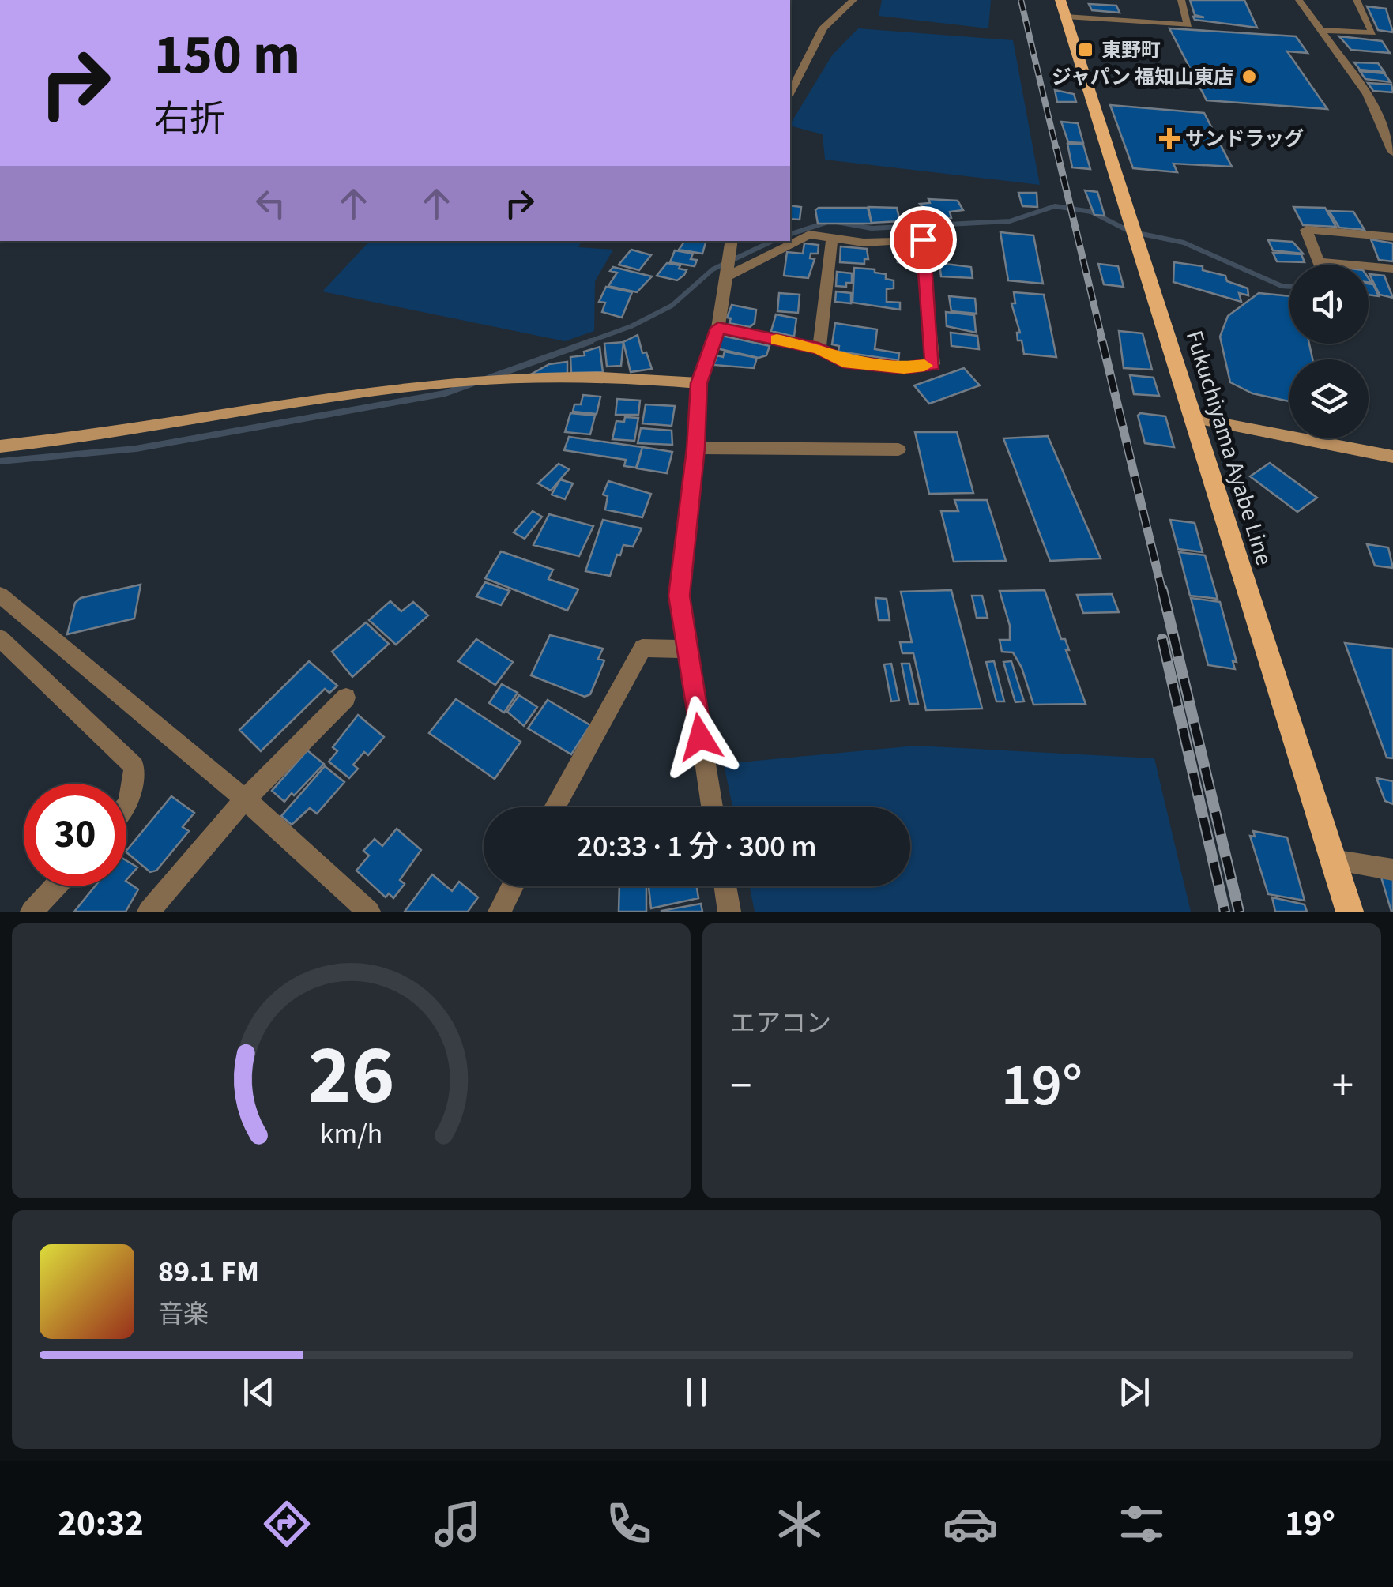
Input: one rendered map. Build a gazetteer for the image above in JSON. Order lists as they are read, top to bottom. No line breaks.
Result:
{"streets":{"main road":["Fukuchiyama Ayabe Line"]},"places":{"transit":["東野町"],"other":["ジャパン 福知山東店"],"health":["サンドラッグ"]},"page":{"turn":["150 m","右折"],"limit":"30","trip":"20:33 · 1 分 · 300 m","tile":"エアコン","heat":["−","19°","+"],"song":["89.1 FM","音楽"],"tabs":["20:32","19°"],"gauge":["26","km/h"]}}
